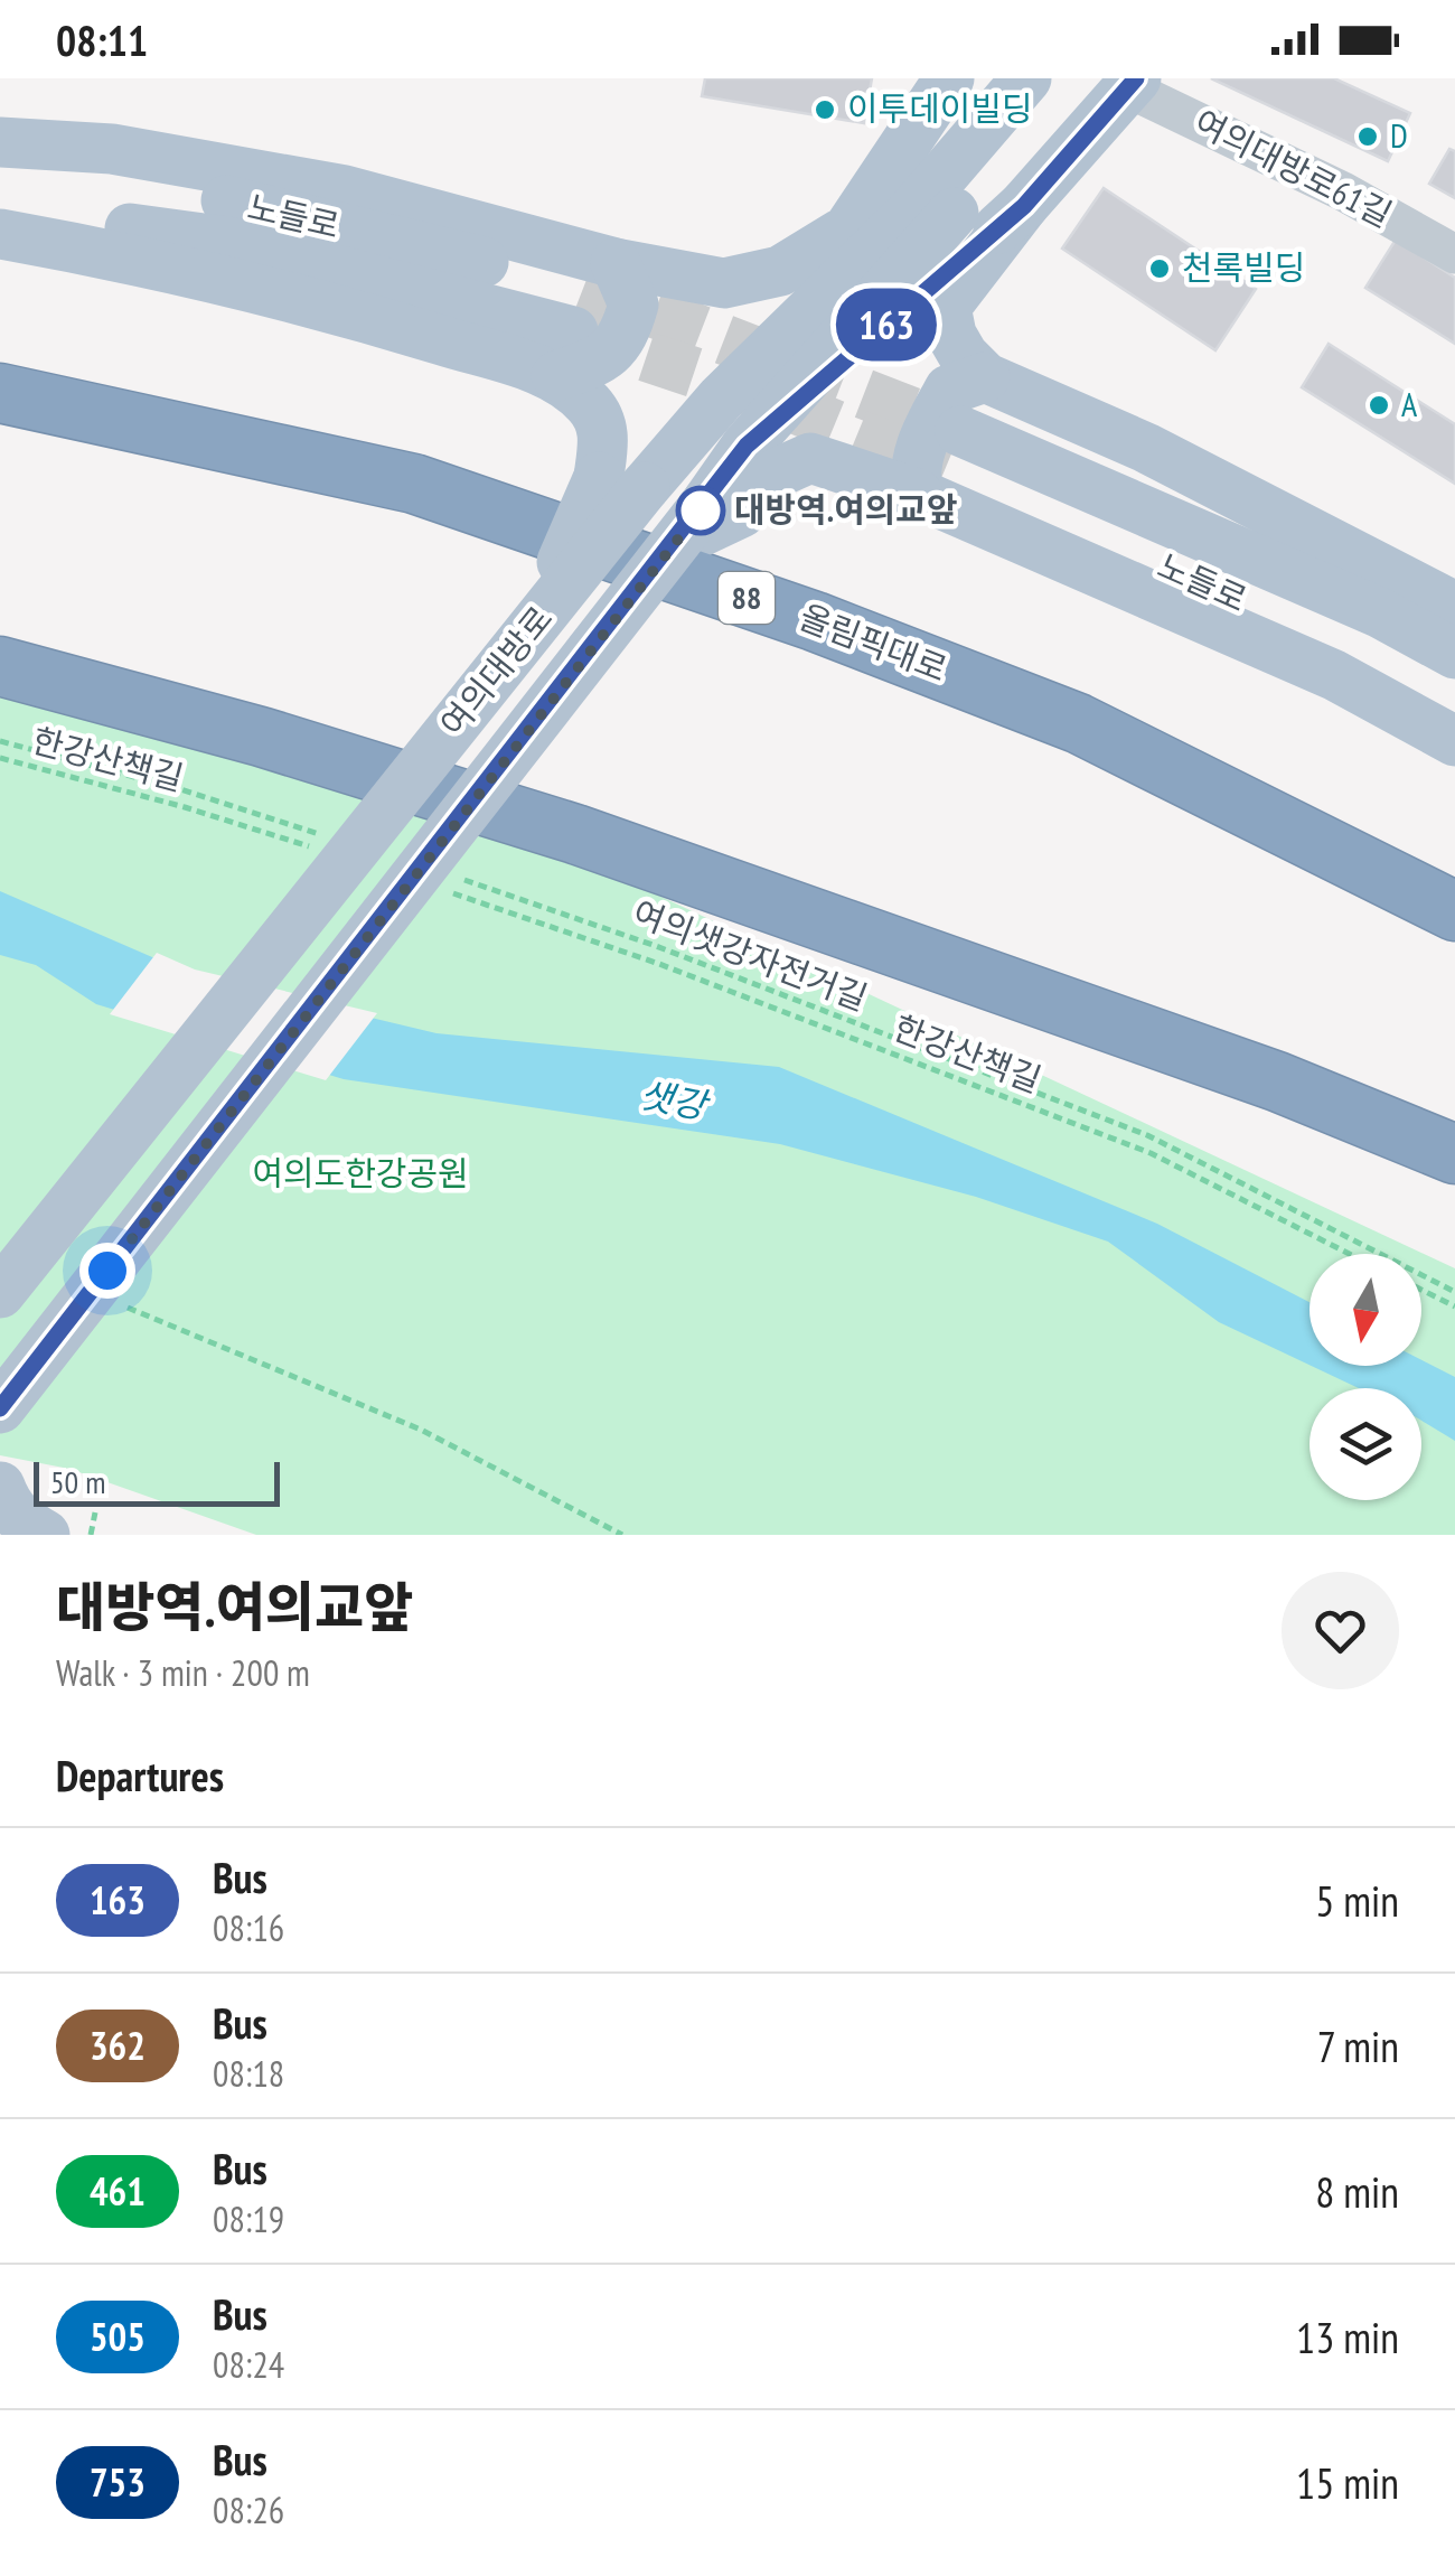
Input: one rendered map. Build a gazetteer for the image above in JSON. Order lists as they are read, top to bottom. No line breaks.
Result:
{"streets":{"highway":["88","올림픽대로"],"main road":["노들로","여의대방로"],"street":["여의대방로61길"],"path":["한강산책길","여의샛강자전거길"]},"water":["샛강"],"parks":["여의도한강공원"],"places":["이투데이빌딩","D","천록빌딩","A","대방역.여의교앞"],"lines":["bus line 163"],"scale_bar":"50 m","north":"bottom","page":{"status":"08:11","on_map":"163","scale":"50 m","heading":[["대방역.여의교앞","Walk · 3 min · 200 m"],"Departures"],"list":[{"mark":"163","name":"Bus","note":"08:16","value":"5 min"},{"mark":"362","name":"Bus","note":"08:18","value":"7 min"},{"mark":"461","name":"Bus","note":"08:19","value":"8 min"},{"mark":"505","name":"Bus","note":"08:24","value":"13 min"},{"mark":"753","name":"Bus","note":"08:26","value":"15 min"}]}}
